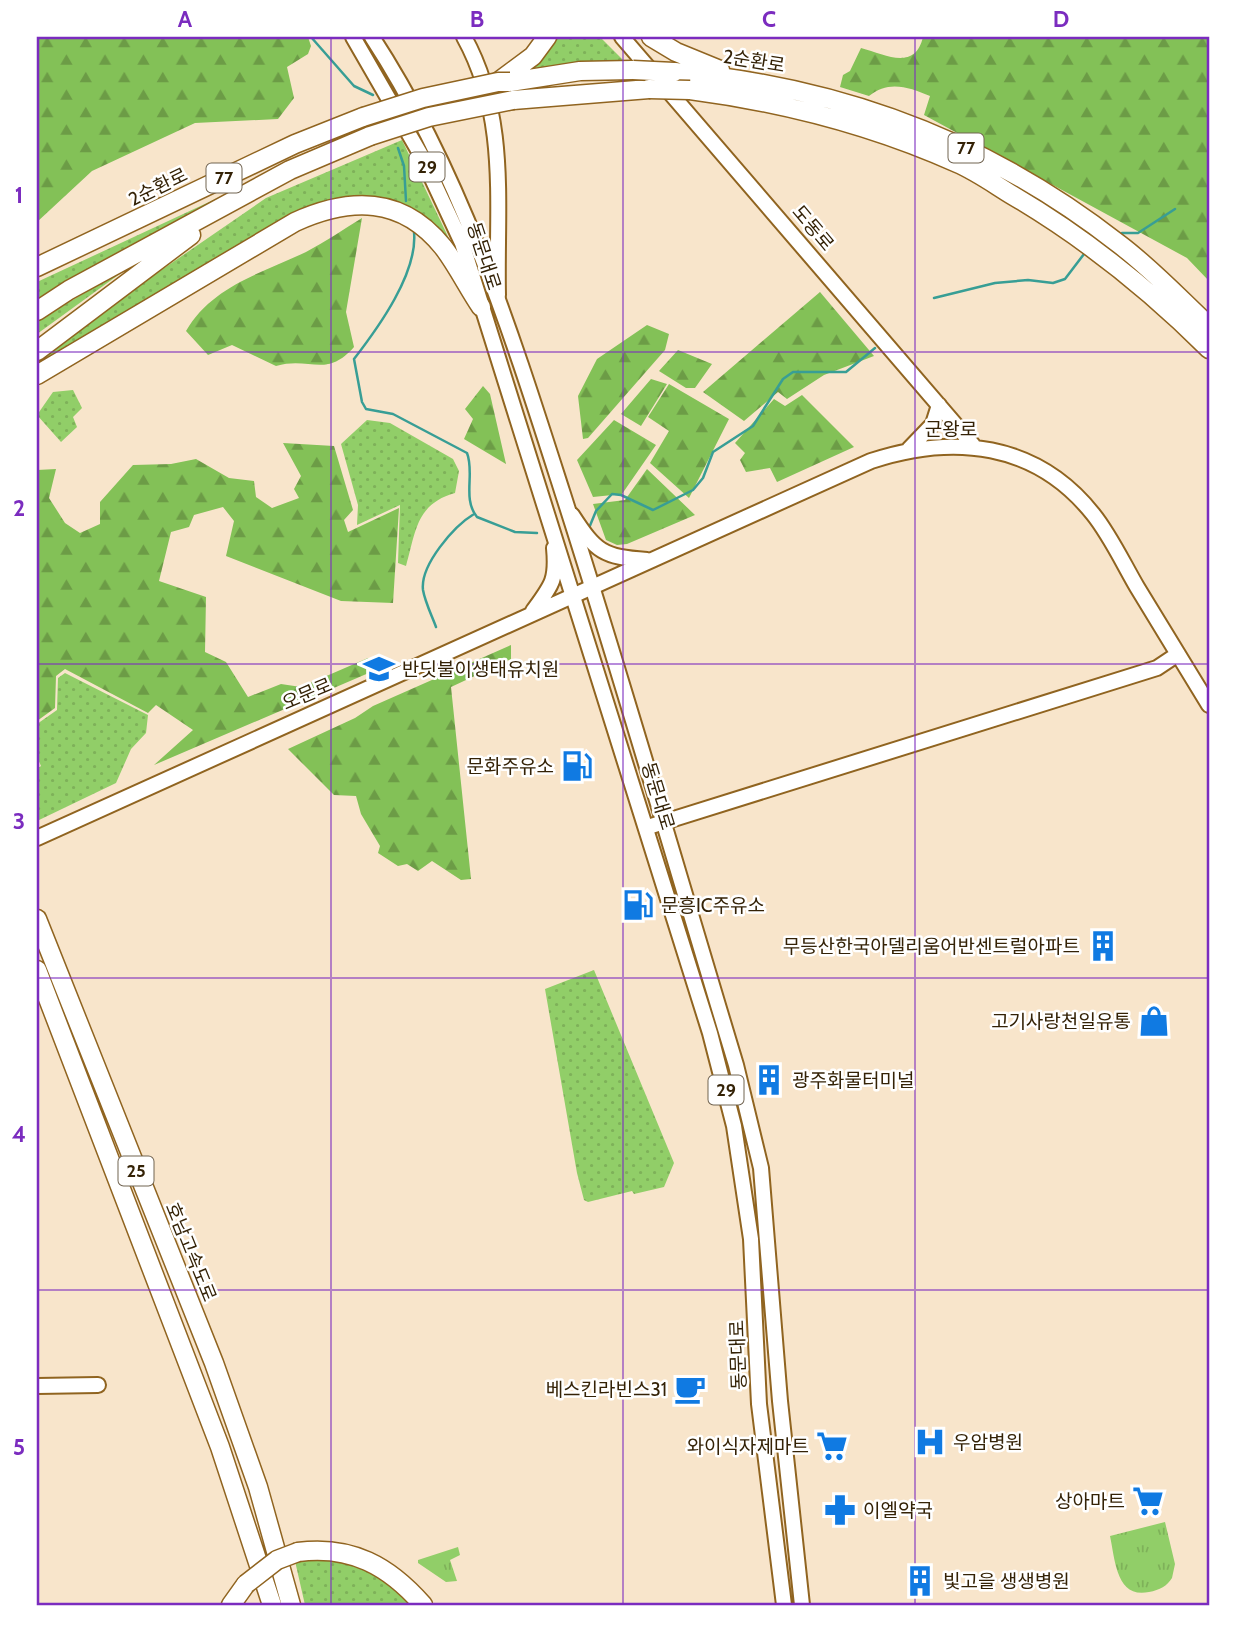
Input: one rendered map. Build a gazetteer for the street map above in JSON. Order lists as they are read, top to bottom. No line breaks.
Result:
{"streets":{"highway":["2순환로","77","25","호남고속도로"],"main road":["29","도동로","동문대로","군왕로","오문로"]},"crossings":[["도동로","군왕로"],["동문대로","군왕로"],["동문대로","오문로"],["군왕로","오문로"]],"places":{"school or university":["반딧불이생태유치원"],"fuel station":["문화주유소","문흥IC주유소"],"building":["무등산한국아델리움어반센트럴아파트","광주화물터미널","빛고을 생생병원"],"shop":["고기사랑천일유통"],"cafe":["베스킨라빈스31"],"hospital":["우암병원"],"supermarket":["와이식자제마트","상아마트"],"pharmacy":["이엘약국"]},"grid":{"columns":["A","B","C","D"],"rows":["1","2","3","4","5"]}}
